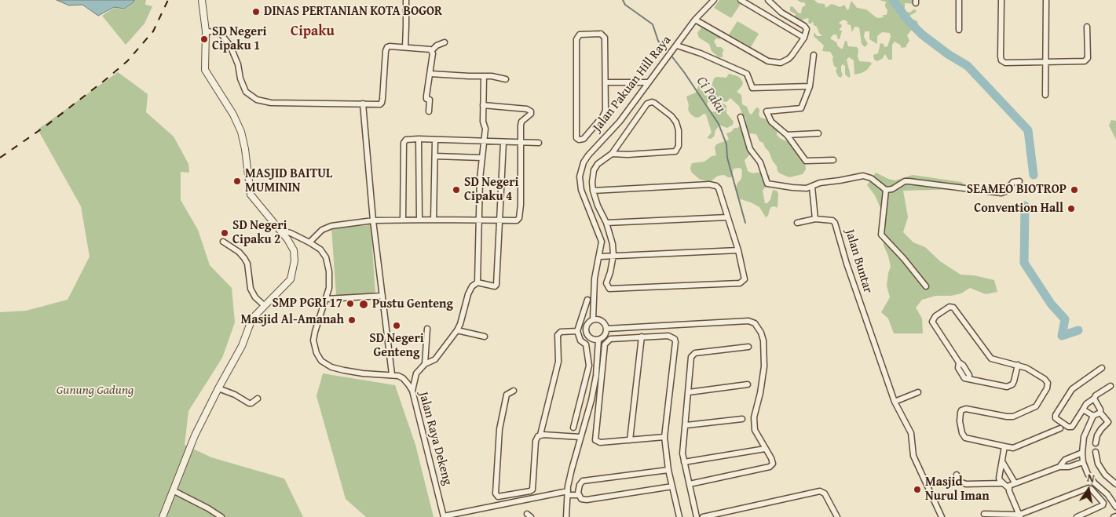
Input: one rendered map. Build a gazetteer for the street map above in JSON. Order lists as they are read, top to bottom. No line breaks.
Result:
{"streets":{"street":["Jalan Pakuan Hill Raya","Jalan Buntar","Jalan Raya Dekeng"]},"districts":["Cipaku"],"water":["Ci Paku"],"parks":["Gunung Gadung"],"places":["DINAS PERTANIAN KOTA BOGOR","SD Negeri Cipaku 1","MASJID BAITUL MUMININ","SD Negeri Cipaku 4","SEAMEO BIOTROP","Convention Hall","SD Negeri Cipaku 2","SMP PGRI 17","Pustu Genteng","Masjid Al-Amanah","SD Negeri Genteng","Masjid Nurul Iman"],"north":"top"}
